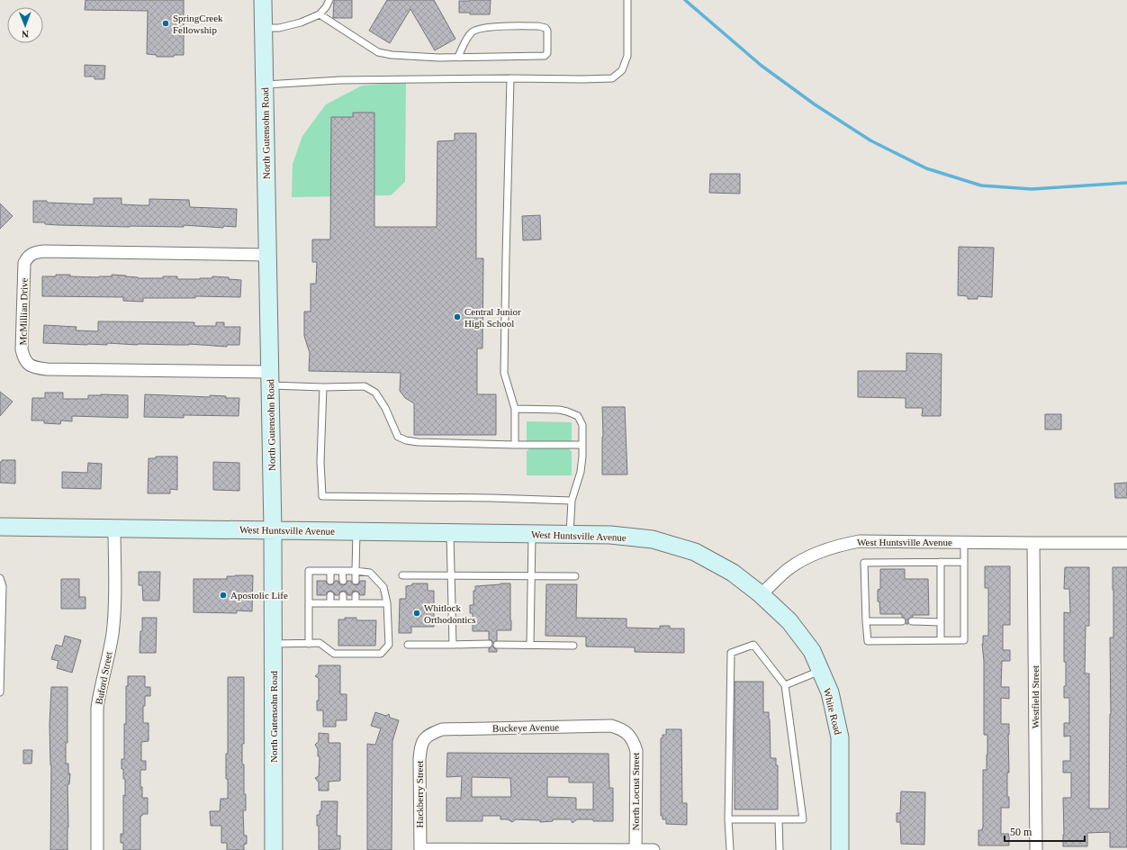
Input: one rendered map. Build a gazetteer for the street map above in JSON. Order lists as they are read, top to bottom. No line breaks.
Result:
{"streets":{"main road":["North Gutensohn Road","West Huntsville Avenue","White Road"],"street":["McMillian Drive","Buford Street","Westfield Street","Buckeye Avenue","North Locust Street","Hackberry Street"]},"crossings":[["North Gutensohn Road","McMillian Drive"],["North Gutensohn Road","West Huntsville Avenue"],["West Huntsville Avenue","Buford Street"],["West Huntsville Avenue","Westfield Street"],["West Huntsville Avenue","White Road"],["Buckeye Avenue","North Locust Street"],["Buckeye Avenue","Hackberry Street"]],"places":["SpringCreek Fellowship","Central Junior High School","Apostolic Life","Whitlock Orthodontics"],"scale_bar":"50 m","north":"bottom"}
